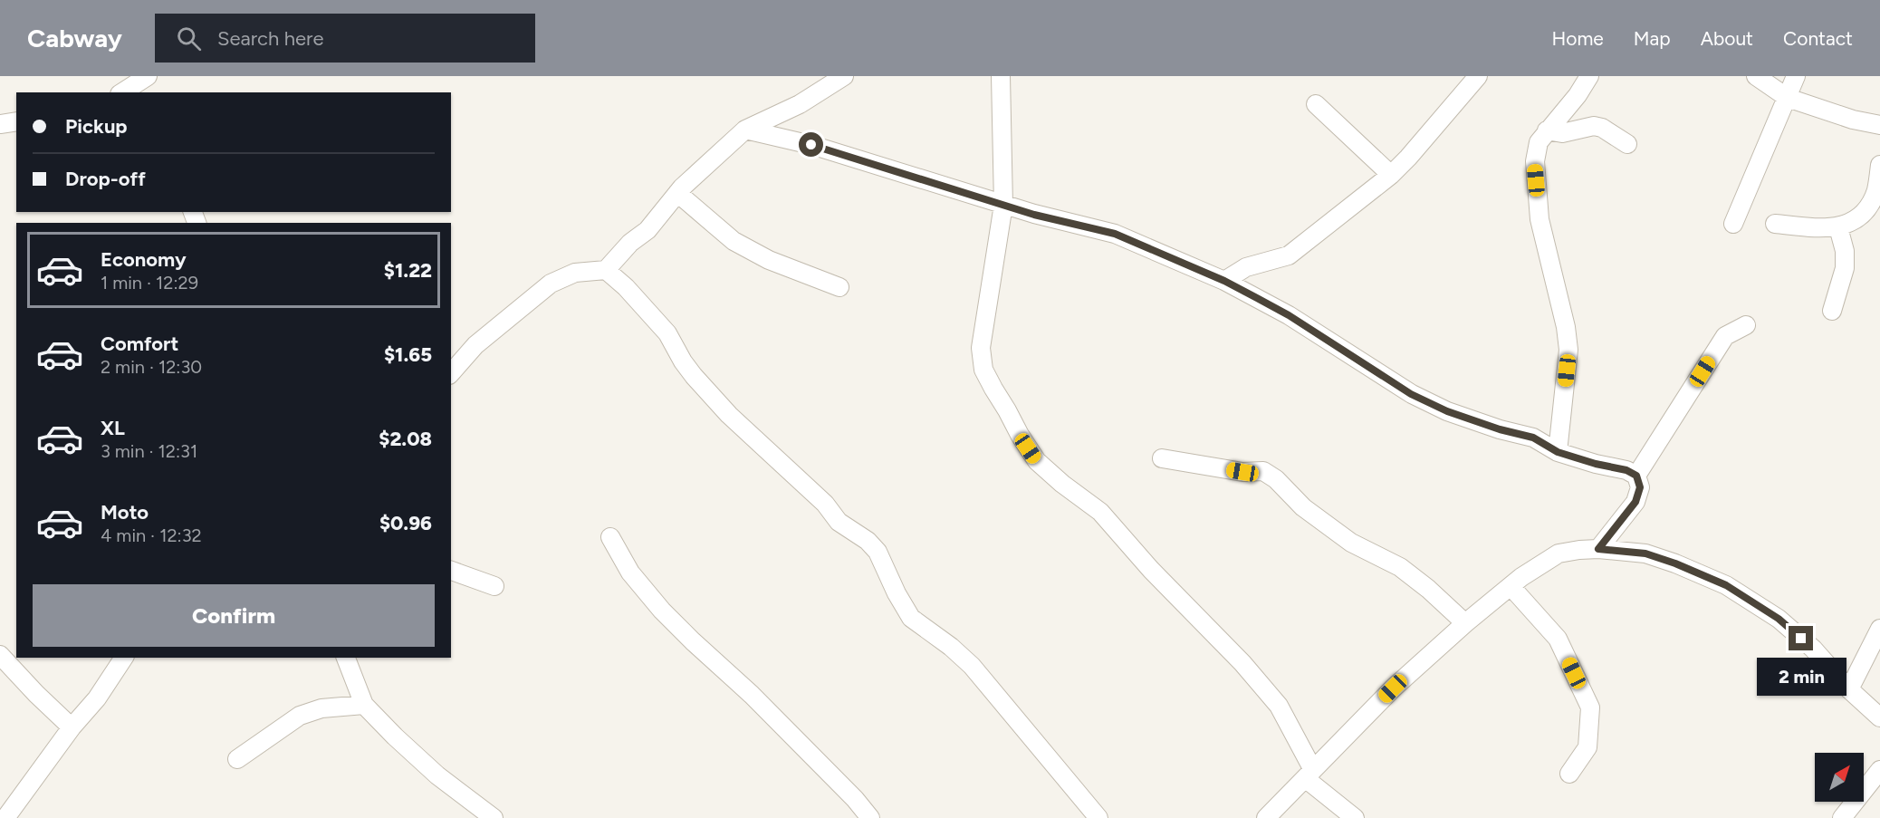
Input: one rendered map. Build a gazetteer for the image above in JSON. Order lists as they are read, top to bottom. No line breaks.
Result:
{"north":"top right","page":{"header":"Cabway","search":"Search here","nav":["Home","Map","About","Contact"],"banner":["Pickup","Drop-off"],"list":[{"name":"Economy","note":"1 min · 12:29","value":"$1.22"},{"name":"Comfort","note":"2 min · 12:30","value":"$1.65"},{"name":"XL","note":"3 min · 12:31","value":"$2.08"},{"name":"Moto","note":"4 min · 12:32","value":"$0.96"}],"buttons":"Confirm","bubble":"2 min"}}
